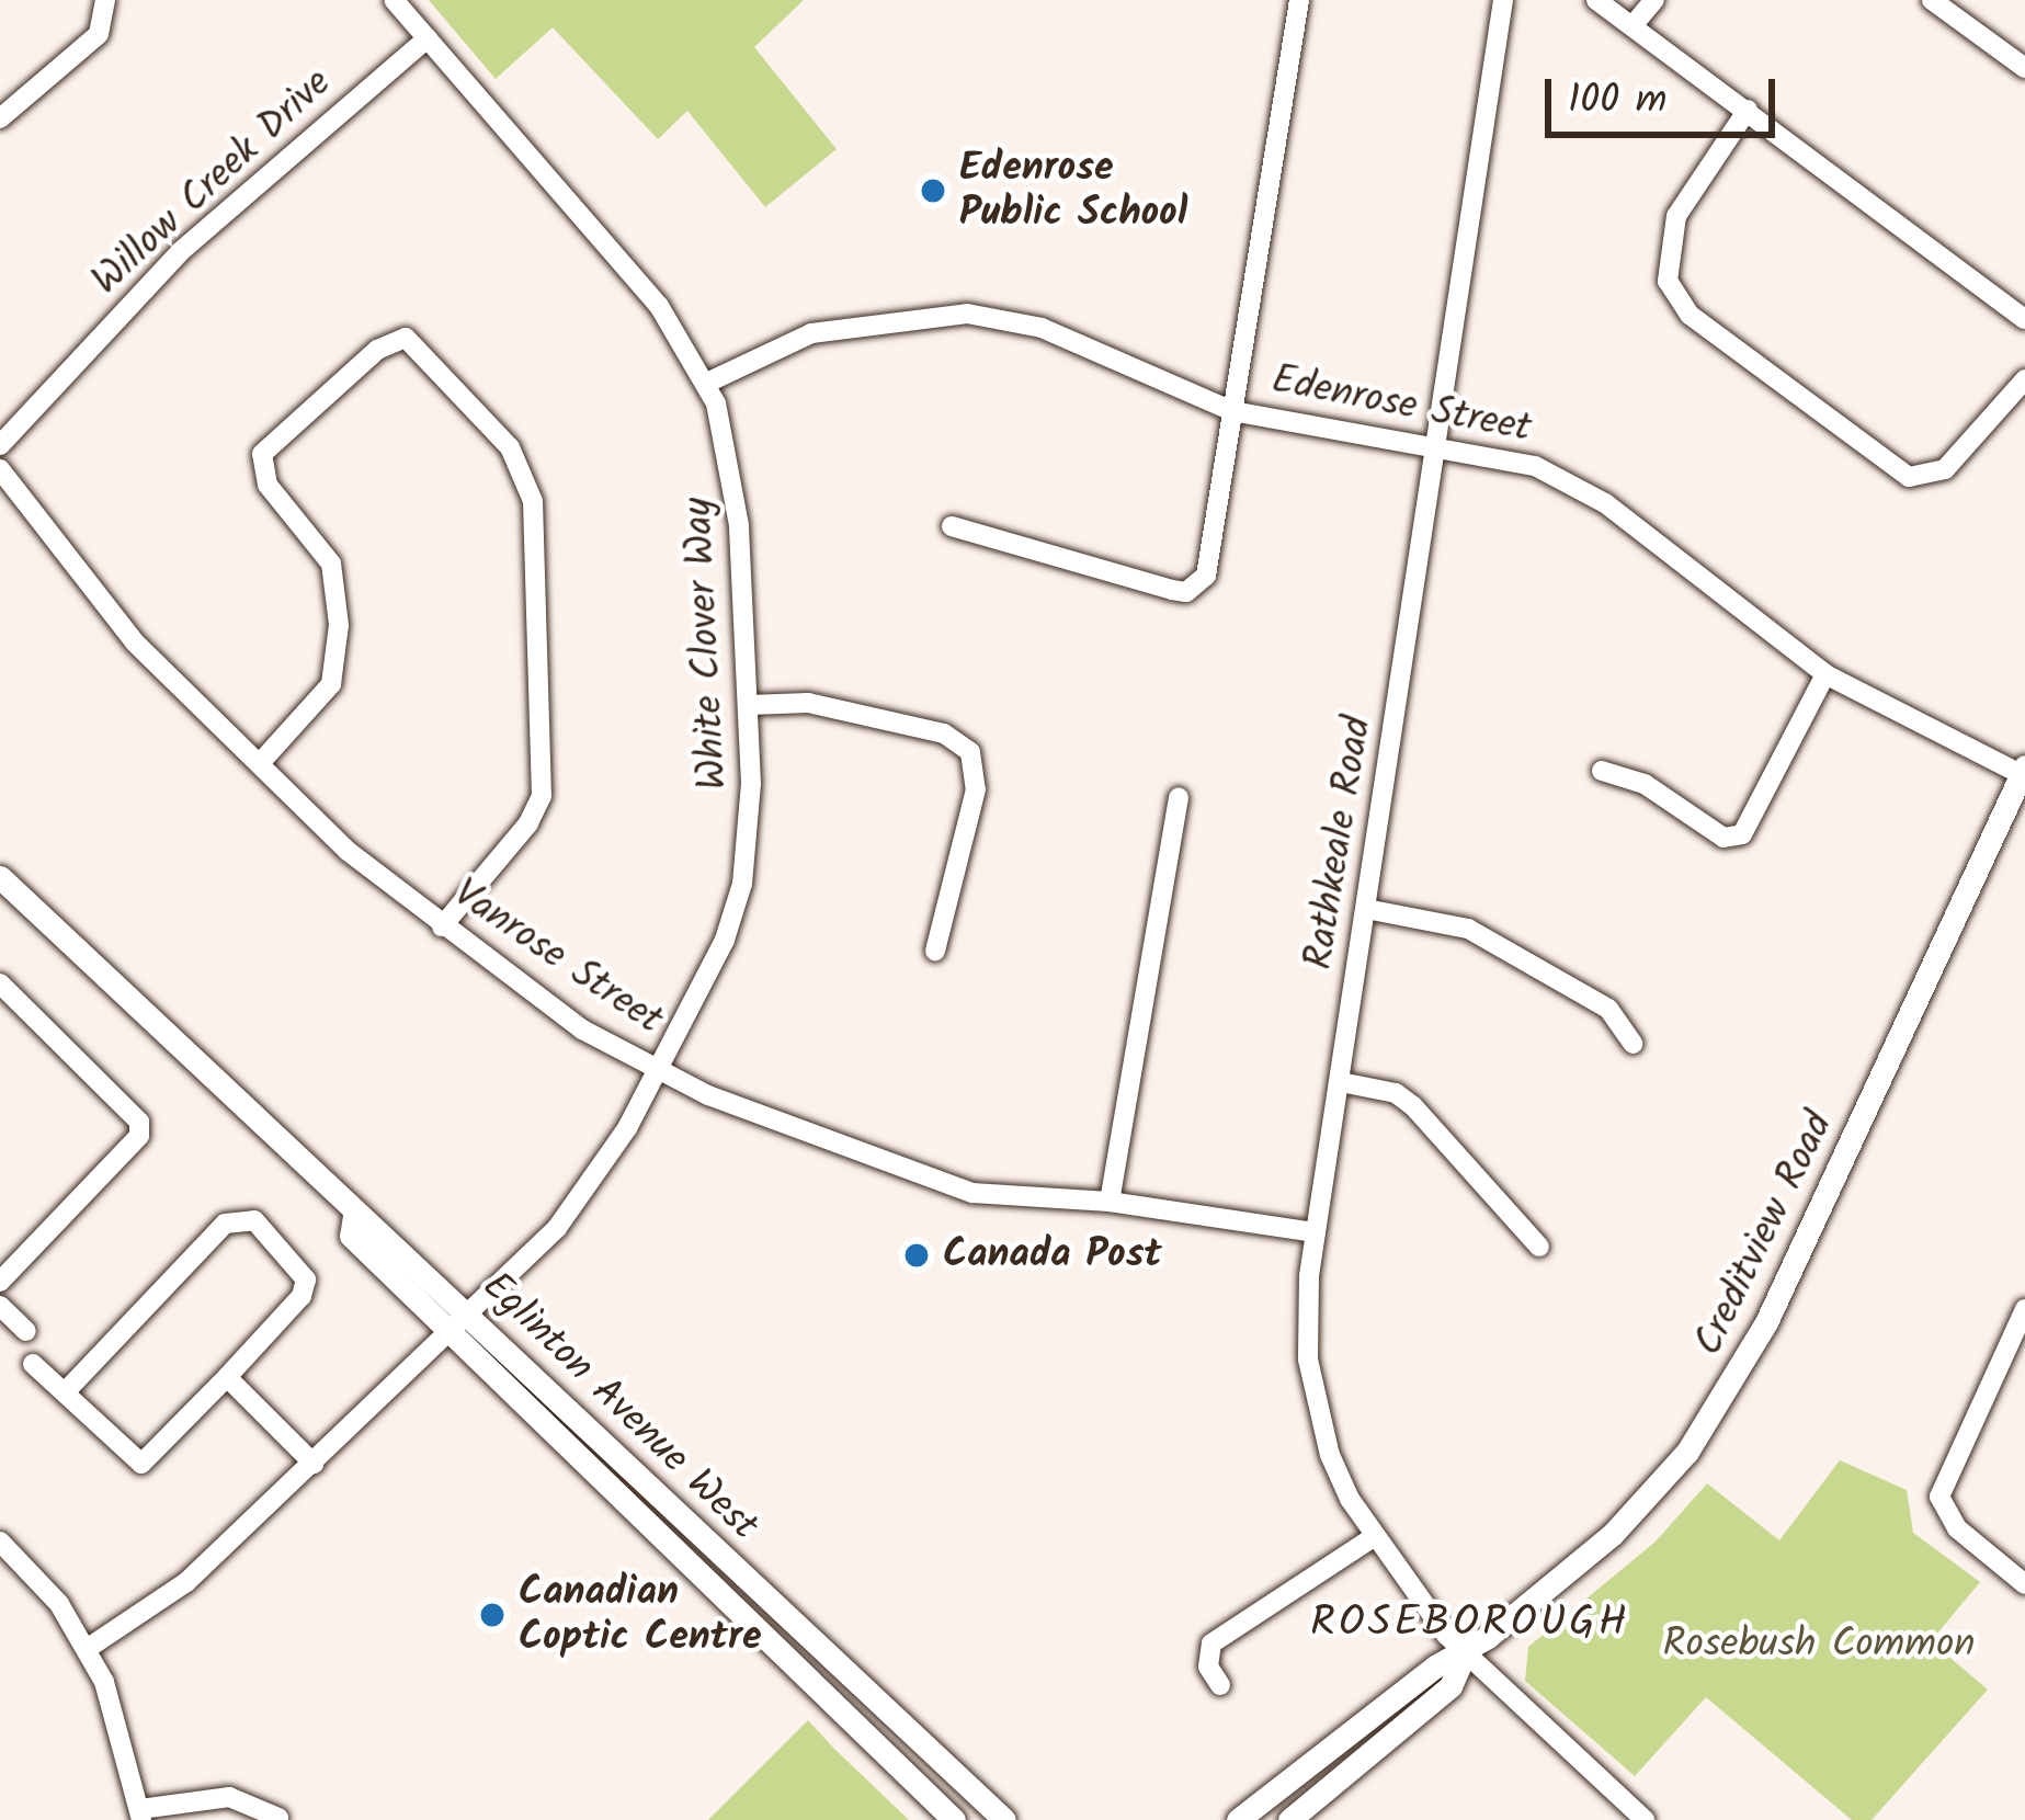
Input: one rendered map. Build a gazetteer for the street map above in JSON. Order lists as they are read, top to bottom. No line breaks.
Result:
{"streets":{"main road":["Creditview Road","Eglinton Avenue West"],"street":["Willow Creek Drive","Edenrose Street","White Clover Way","Rathkeale Road","Vanrose Street"]},"crossings":[["Willow Creek Drive","White Clover Way"],["Edenrose Street","White Clover Way"],["Edenrose Street","Rathkeale Road"],["Edenrose Street","Creditview Road"],["White Clover Way","Vanrose Street"],["White Clover Way","Eglinton Avenue West"],["Rathkeale Road","Vanrose Street"],["Rathkeale Road","Creditview Road"]],"districts":["ROSEBOROUGH"],"parks":["Rosebush Common"],"places":["Edenrose Public School","Canada Post","Canadian Coptic Centre"],"scale_bar":"100 m"}
